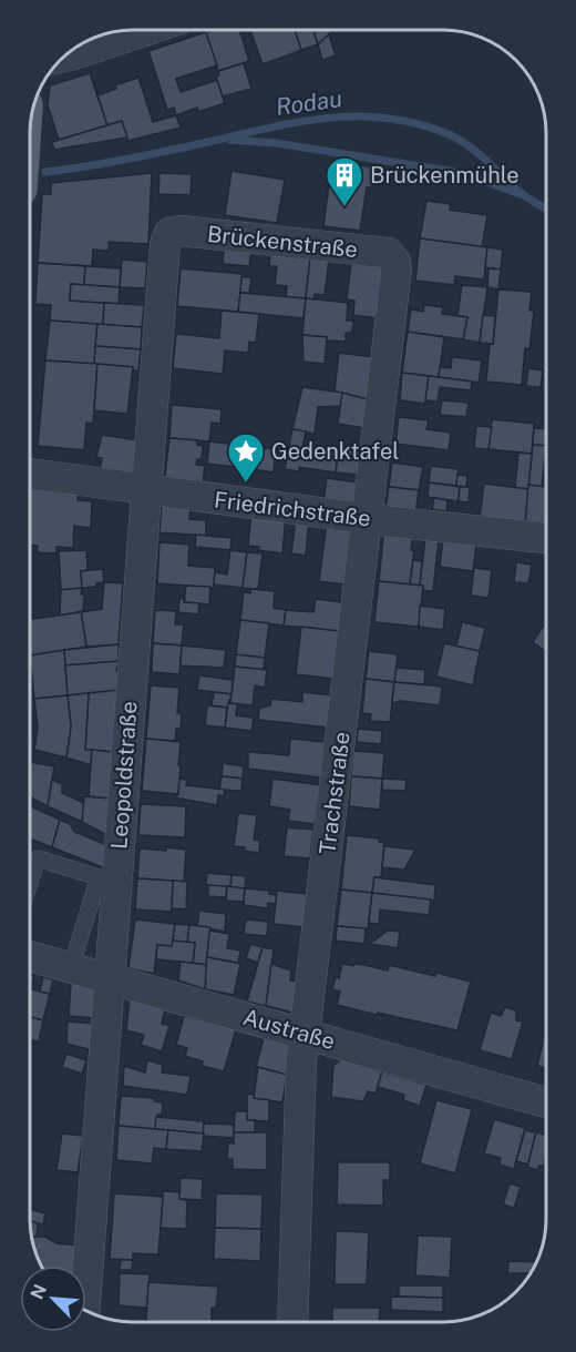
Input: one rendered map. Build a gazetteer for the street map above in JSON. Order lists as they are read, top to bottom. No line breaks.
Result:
{"streets":{"street":["Brückenstraße","Friedrichstraße","Leopoldstraße","Trachstraße","Austraße"]},"crossings":[["Brückenstraße","Leopoldstraße"],["Brückenstraße","Trachstraße"],["Friedrichstraße","Leopoldstraße"],["Friedrichstraße","Trachstraße"],["Leopoldstraße","Austraße"],["Trachstraße","Austraße"]],"water":["Rodau"],"places":{"building":["Brückenmühle"],"place":["Gedenktafel"]},"north":"top left"}
